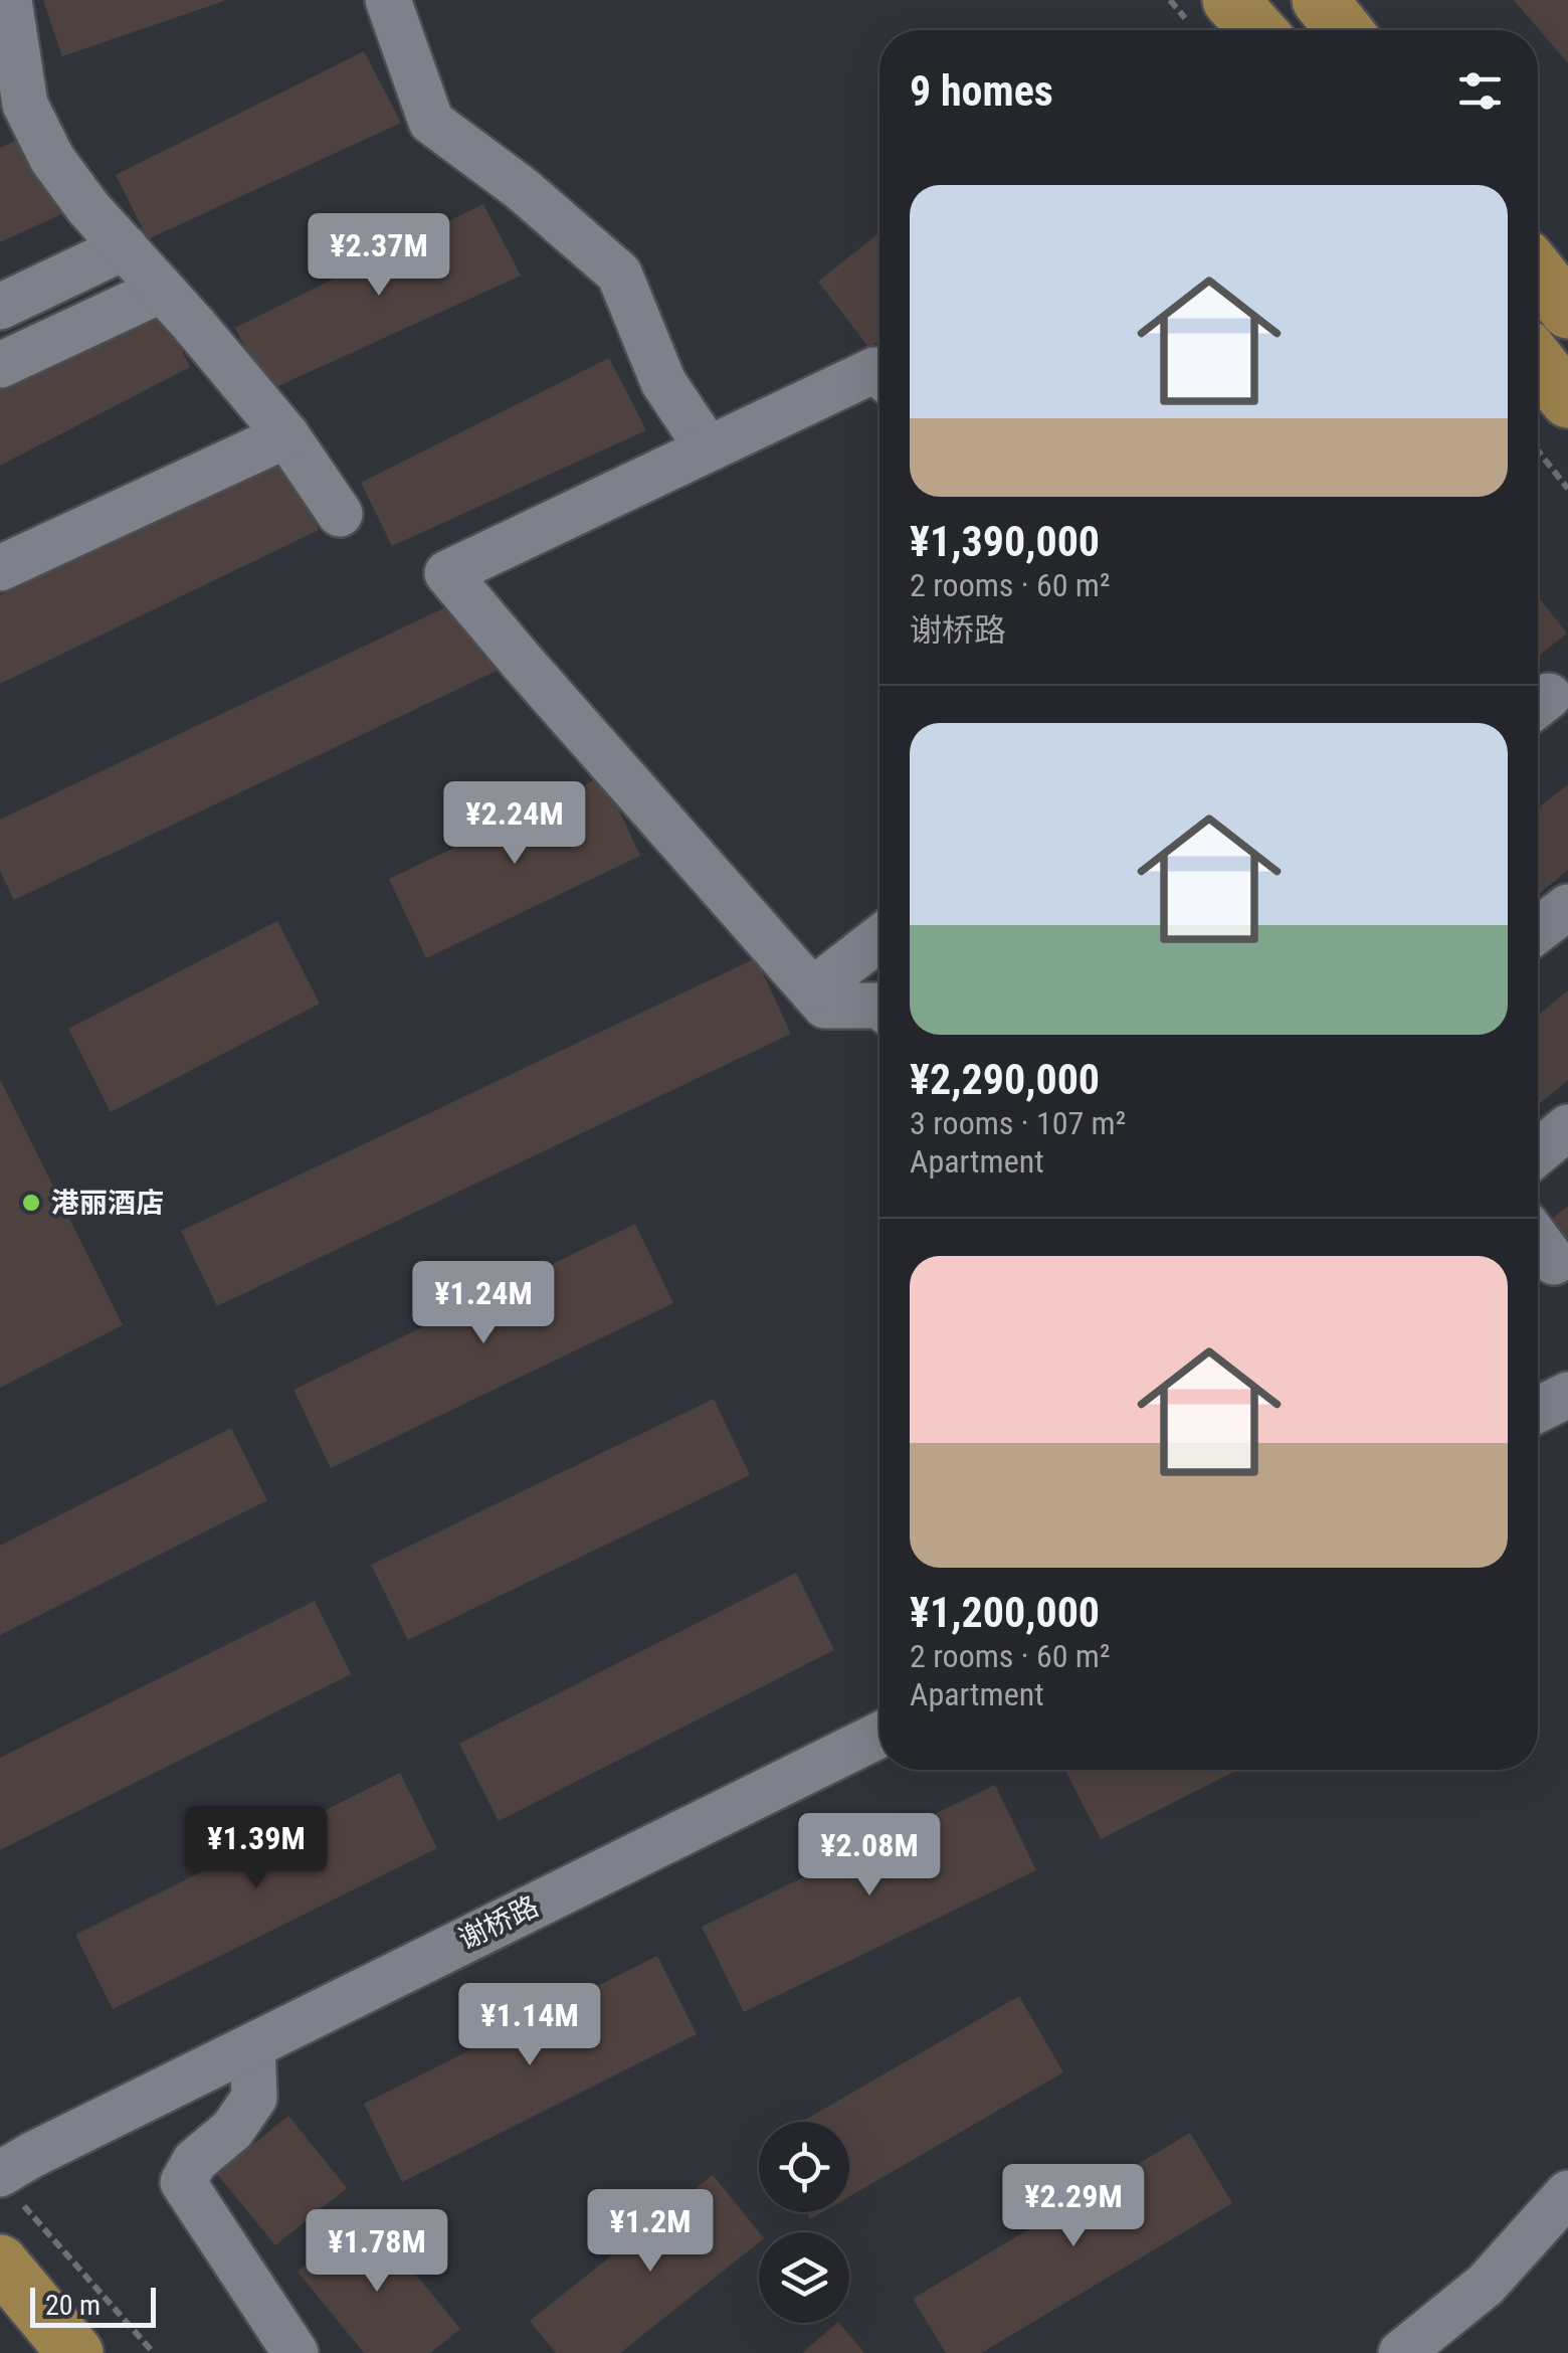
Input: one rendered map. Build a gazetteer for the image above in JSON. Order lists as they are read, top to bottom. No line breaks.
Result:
{"streets":{"street":["谢桥路"]},"places":["港丽酒店"],"scale_bar":"20 m","page":{"heading":"9 homes","list":[{"name":"¥1,390,000","note":"2 rooms · 60 m² · 谢桥路"},{"name":"¥2,290,000","note":"3 rooms · 107 m² · Apartment"},{"name":"¥1,200,000","note":"2 rooms · 60 m² · Apartment"}],"price":["¥2.37M","¥2.24M","¥1.24M","¥1.39M","¥2.08M","¥1.14M","¥2.29M","¥1.2M","¥1.78M"],"scale":"20 m"}}
